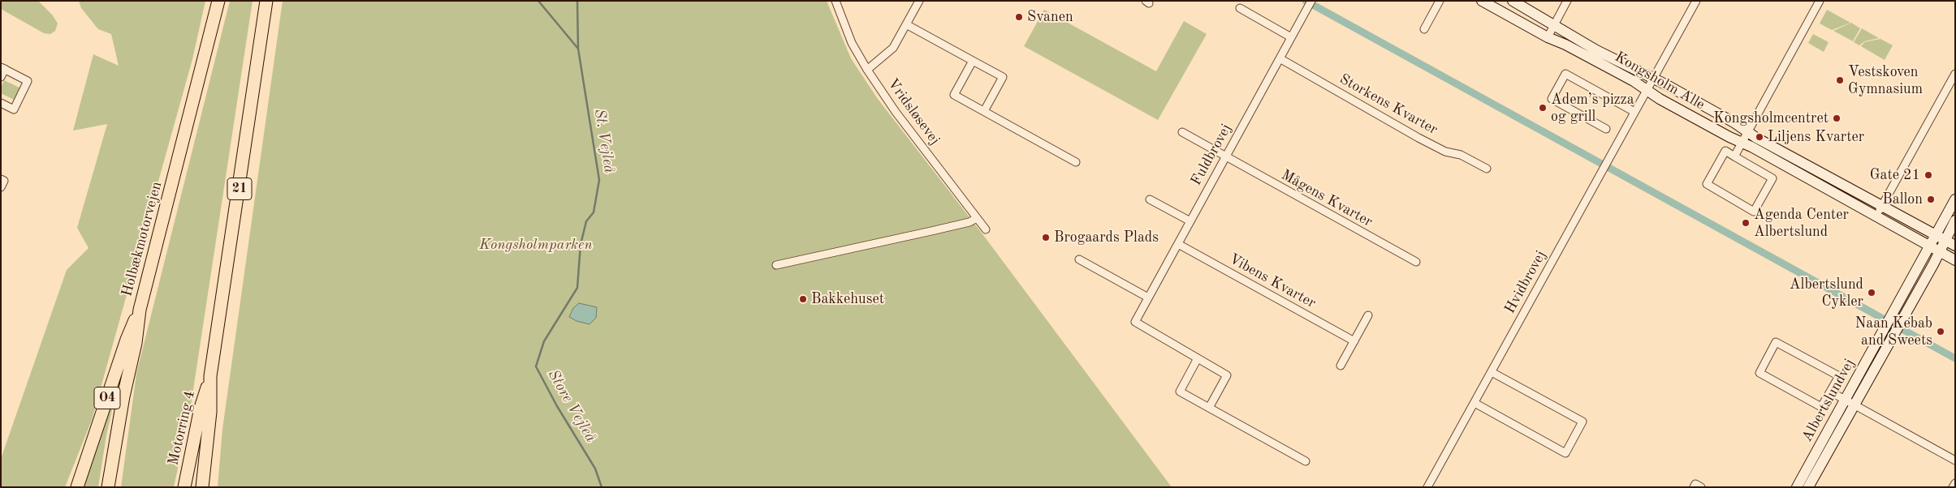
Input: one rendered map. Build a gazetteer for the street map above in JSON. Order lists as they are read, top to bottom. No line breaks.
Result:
{"streets":{"highway":["21","Holbækmotorvejen","O4","Motorring 4"],"street":["Kongsholm Alle","Storkens Kvarter","Vridsløsevej","Fuldbrovej","Mågens Kvarter","Vibens Kvarter","Hvidbrovej","Albertslundvej"]},"crossings":[["Kongsholm Alle","Hvidbrovej"],["Kongsholm Alle","Albertslundvej"],["Storkens Kvarter","Fuldbrovej"],["Fuldbrovej","Mågens Kvarter"],["Fuldbrovej","Vibens Kvarter"],["21","Motorring 4"],["Holbækmotorvejen","O4"]],"water":["St. Vejleå","Store Vejleå"],"parks":["Kongsholmparken"],"places":["Svanen","Vestskoven Gymnasium","Adem’s pizza og grill","Kongsholmcentret","Liljens Kvarter","Gate 21","Ballon","Agenda Center Albertslund","Brogaards Plads","Albertslund Cykler","Bakkehuset","Naan Kebab and Sweets"]}
